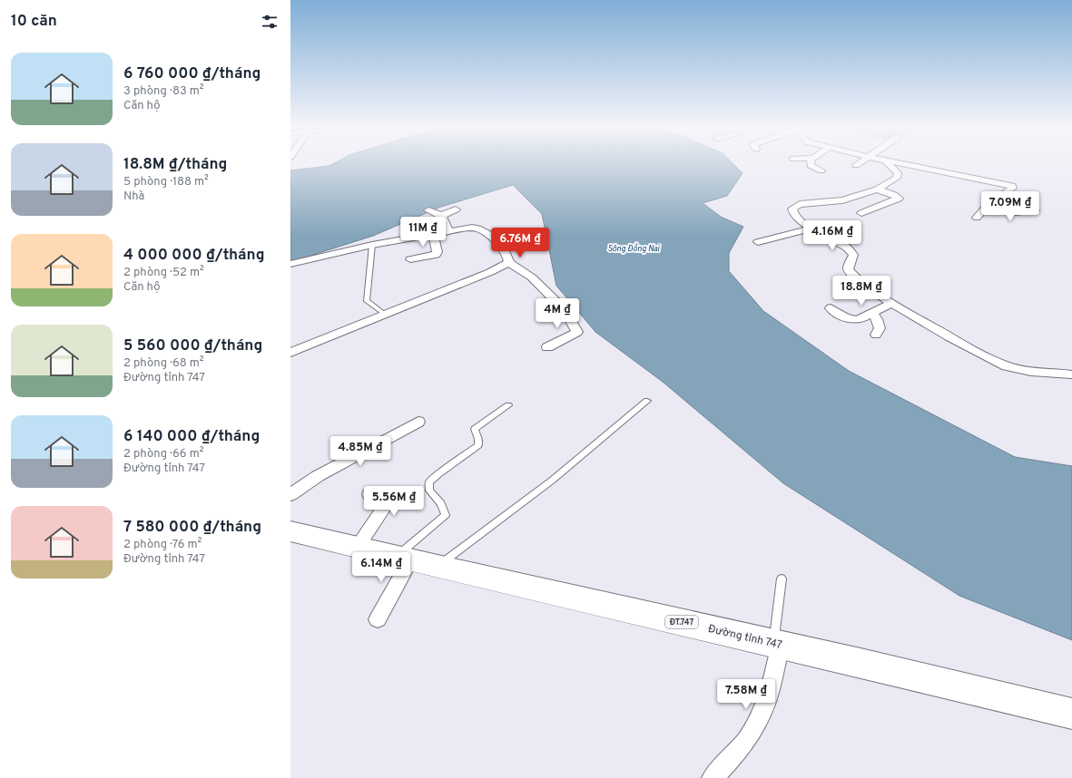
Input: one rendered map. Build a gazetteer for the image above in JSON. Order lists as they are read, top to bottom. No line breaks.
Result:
{"streets":{"main road":["ĐT.747","Đường tỉnh 747"]},"water":["Sông Đồng Nai"],"page":{"heading":"10 căn","list":[{"name":"6 760 000 ₫/tháng","note":"3 phòng · 83 m² · Căn hộ"},{"name":"18.8M ₫/tháng","note":"5 phòng · 188 m² · Nhà"},{"name":"4 000 000 ₫/tháng","note":"2 phòng · 52 m² · Căn hộ"},{"name":"5 560 000 ₫/tháng","note":"2 phòng · 68 m² · Đường tỉnh 747"},{"name":"6 140 000 ₫/tháng","note":"2 phòng · 66 m² · Đường tỉnh 747"},{"name":"7 580 000 ₫/tháng","note":"2 phòng · 76 m² · Đường tỉnh 747"}],"price":["7.09M ₫","11M ₫","4.16M ₫","6.76M ₫","18.8M ₫","4M ₫","4.85M ₫","5.56M ₫","6.14M ₫","7.58M ₫"]}}
